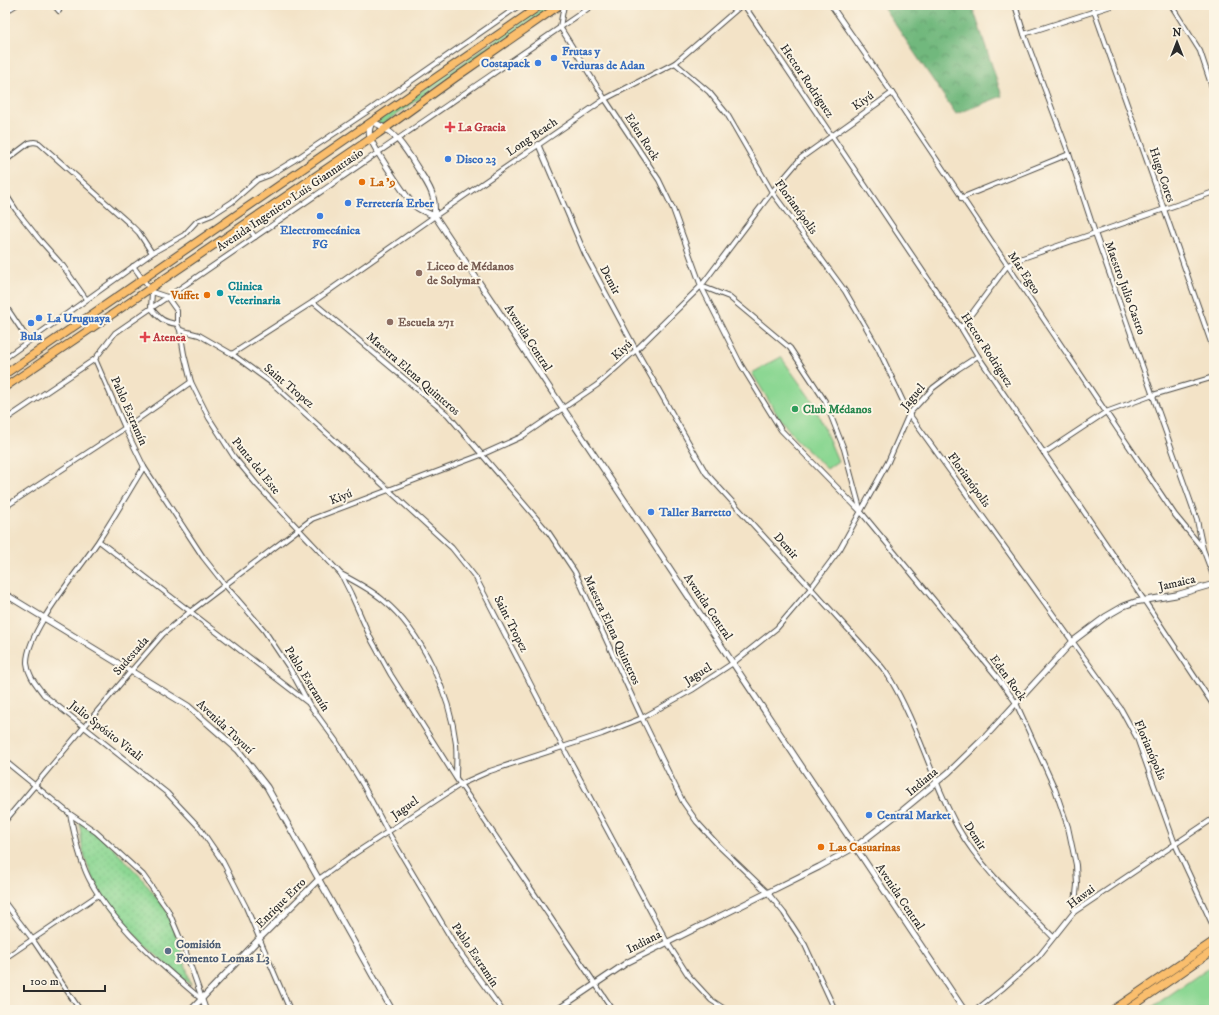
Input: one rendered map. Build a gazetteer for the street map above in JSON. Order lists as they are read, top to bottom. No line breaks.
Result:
{"streets":{"main road":["Avenida Ingeniero Luis Giannattasio"],"street":["Hector Rodriguez","Kiyú","Long Beach","Eden Rock","Hugo Cores","Florianópolis","Mar Egeo","Demir","Maestro Julio Castro","Avenida Central","Maestra Elena Quinteros","Saint Tropez","Jaguel","Pablo Estramín","Punta del Este","Jamaica","Sudestada","Avenida Tuyutí","Julio Spósito Vitali","Indiana","Hawai","Enrique Erro"]},"crossings":[["Hector Rodriguez","Kiyú"],["Hector Rodriguez","Long Beach"],["Hector Rodriguez","Jaguel"],["Hector Rodriguez","Jamaica"],["Hector Rodriguez","Indiana"],["Kiyú","Eden Rock"],["Kiyú","Florianópolis"],["Kiyú","Mar Egeo"],["Kiyú","Demir"],["Kiyú","Avenida Central"],["Kiyú","Maestra Elena Quinteros"],["Kiyú","Saint Tropez"],["Kiyú","Punta del Este"],["Kiyú","Sudestada"],["Long Beach","Eden Rock"],["Long Beach","Florianópolis"],["Long Beach","Demir"],["Long Beach","Avenida Central"],["Long Beach","Maestra Elena Quinteros"],["Long Beach","Saint Tropez"],["Eden Rock","Avenida Ingeniero Luis Giannattasio"],["Eden Rock","Jaguel"],["Eden Rock","Indiana"],["Eden Rock","Hawai"],["Avenida Ingeniero Luis Giannattasio","Avenida Central"],["Avenida Ingeniero Luis Giannattasio","Pablo Estramín"],["Avenida Ingeniero Luis Giannattasio","Punta del Este"],["Florianópolis","Jaguel"],["Florianópolis","Indiana"],["Florianópolis","Hawai"],["Mar Egeo","Maestro Julio Castro"],["Demir","Jaguel"],["Demir","Indiana"],["Demir","Hawai"],["Avenida Central","Jaguel"],["Avenida Central","Indiana"],["Maestra Elena Quinteros","Jaguel"],["Maestra Elena Quinteros","Indiana"],["Saint Tropez","Jaguel"],["Saint Tropez","Punta del Este"],["Saint Tropez","Indiana"],["Jaguel","Pablo Estramín"],["Jaguel","Punta del Este"],["Jaguel","Avenida Tuyutí"],["Jaguel","Enrique Erro"],["Pablo Estramín","Sudestada"],["Pablo Estramín","Julio Spósito Vitali"],["Punta del Este","Sudestada"],["Punta del Este","Indiana"],["Jamaica","Indiana"],["Sudestada","Avenida Tuyutí"],["Sudestada","Julio Spósito Vitali"],["Avenida Tuyutí","Julio Spósito Vitali"],["Avenida Tuyutí","Enrique Erro"],["Julio Spósito Vitali","Enrique Erro"]],"places":{"other":["Frutas y Verduras de Adan","Costapack","Disco 23","La '9","Ferretería Erber","Electromecánica FG","Liceo de Médanos de Solymar","Clinica Veterinaria","Vuffet","La Uruguaya","Escuela 271","Bula","Club Médanos","Taller Barretto","Central Market","Las Casuarinas","Comisión Fomento Lomas L3"],"health":["La Gracia","Atenea"]},"scale_bar":"100 m","north":"top"}
